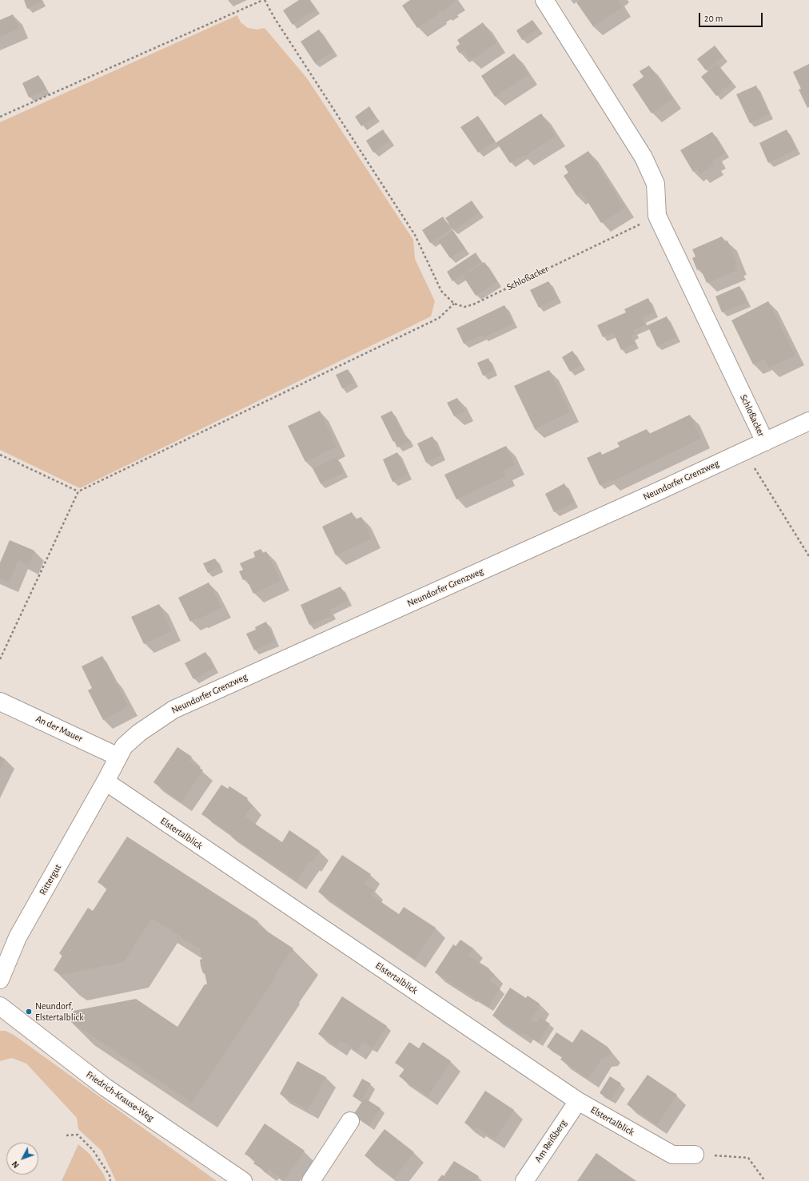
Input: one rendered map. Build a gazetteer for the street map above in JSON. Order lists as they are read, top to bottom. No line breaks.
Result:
{"streets":{"street":["Schloßacker","Neundorfer Grenzweg","An der Mauer","Elstertalblick","Rittergut","Friedrich-Krause-Weg","Am Reißberg"]},"crossings":[["Schloßacker","Neundorfer Grenzweg"],["Neundorfer Grenzweg","An der Mauer"],["Neundorfer Grenzweg","Elstertalblick"],["Neundorfer Grenzweg","Rittergut"],["Elstertalblick","Rittergut"],["Elstertalblick","Am Reißberg"]],"places":["Neundorf, Elstertalblick"],"scale_bar":"20 m","north":"bottom left"}
